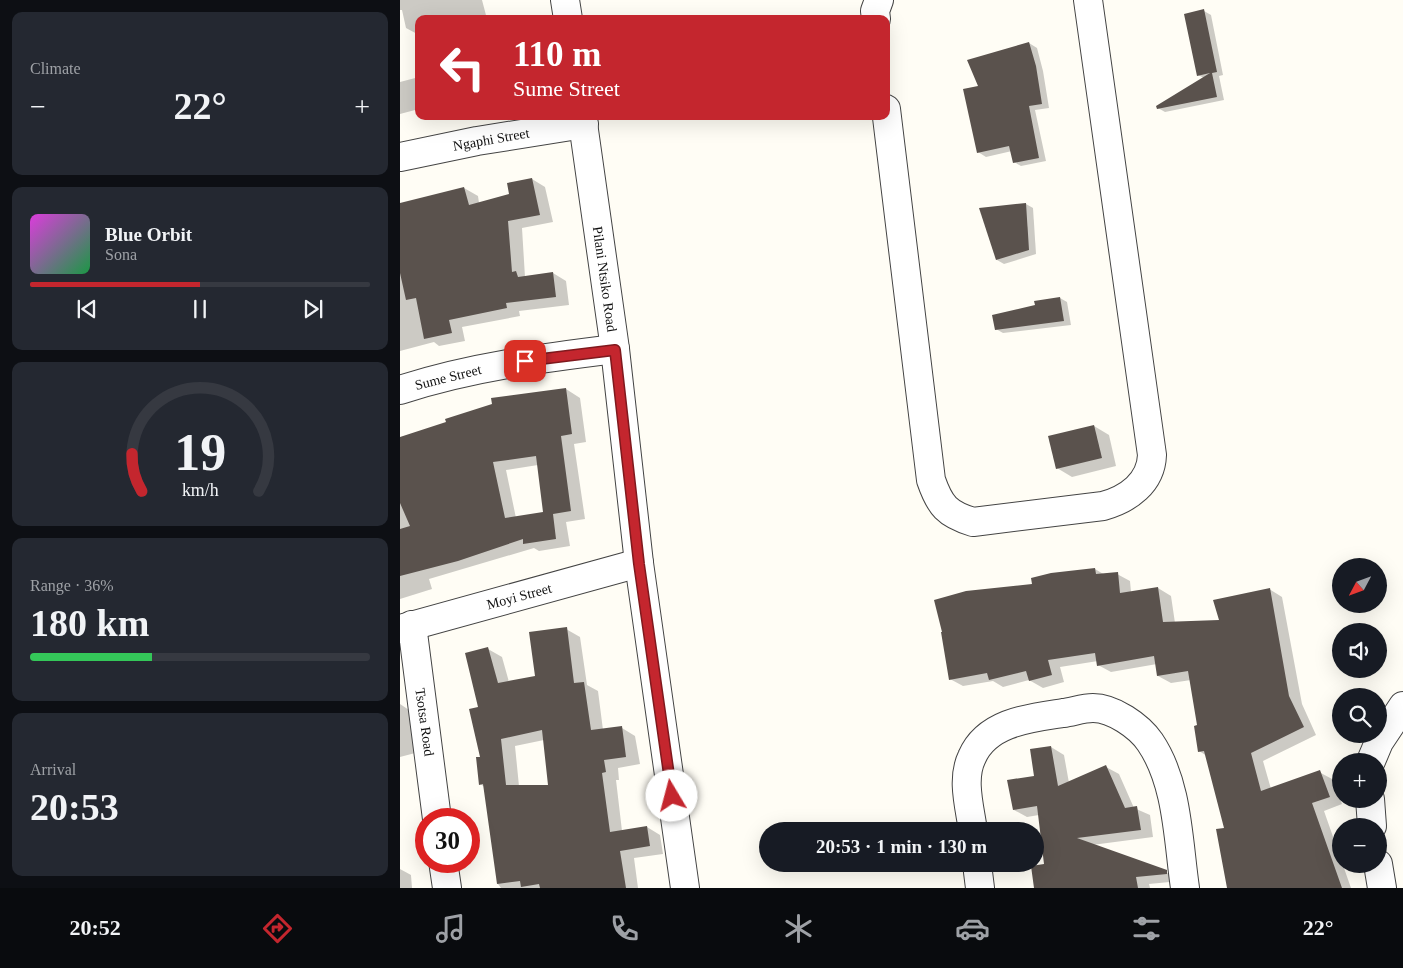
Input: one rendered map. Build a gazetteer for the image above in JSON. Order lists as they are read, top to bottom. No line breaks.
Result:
{"streets":{"street":["Ngaphi Street","Pilani Ntsiko Road","Sume Street","Moyi Street","Tsotsa Road"]},"crossings":[["Ngaphi Street","Pilani Ntsiko Road"],["Pilani Ntsiko Road","Sume Street"],["Pilani Ntsiko Road","Moyi Street"],["Moyi Street","Tsotsa Road"]],"north":"bottom left","page":{"tile":["Climate",["Range · 36%","180 km"],["Arrival","20:53"]],"turn":["110 m","Sume Street"],"heat":["−","22°","+"],"song":["Blue Orbit","Sona"],"map_buttons":["+","−"],"limit":"30","trip":"20:53 · 1 min · 130 m","tabs":["20:52","22°"],"gauge":["19","km/h"]}}
